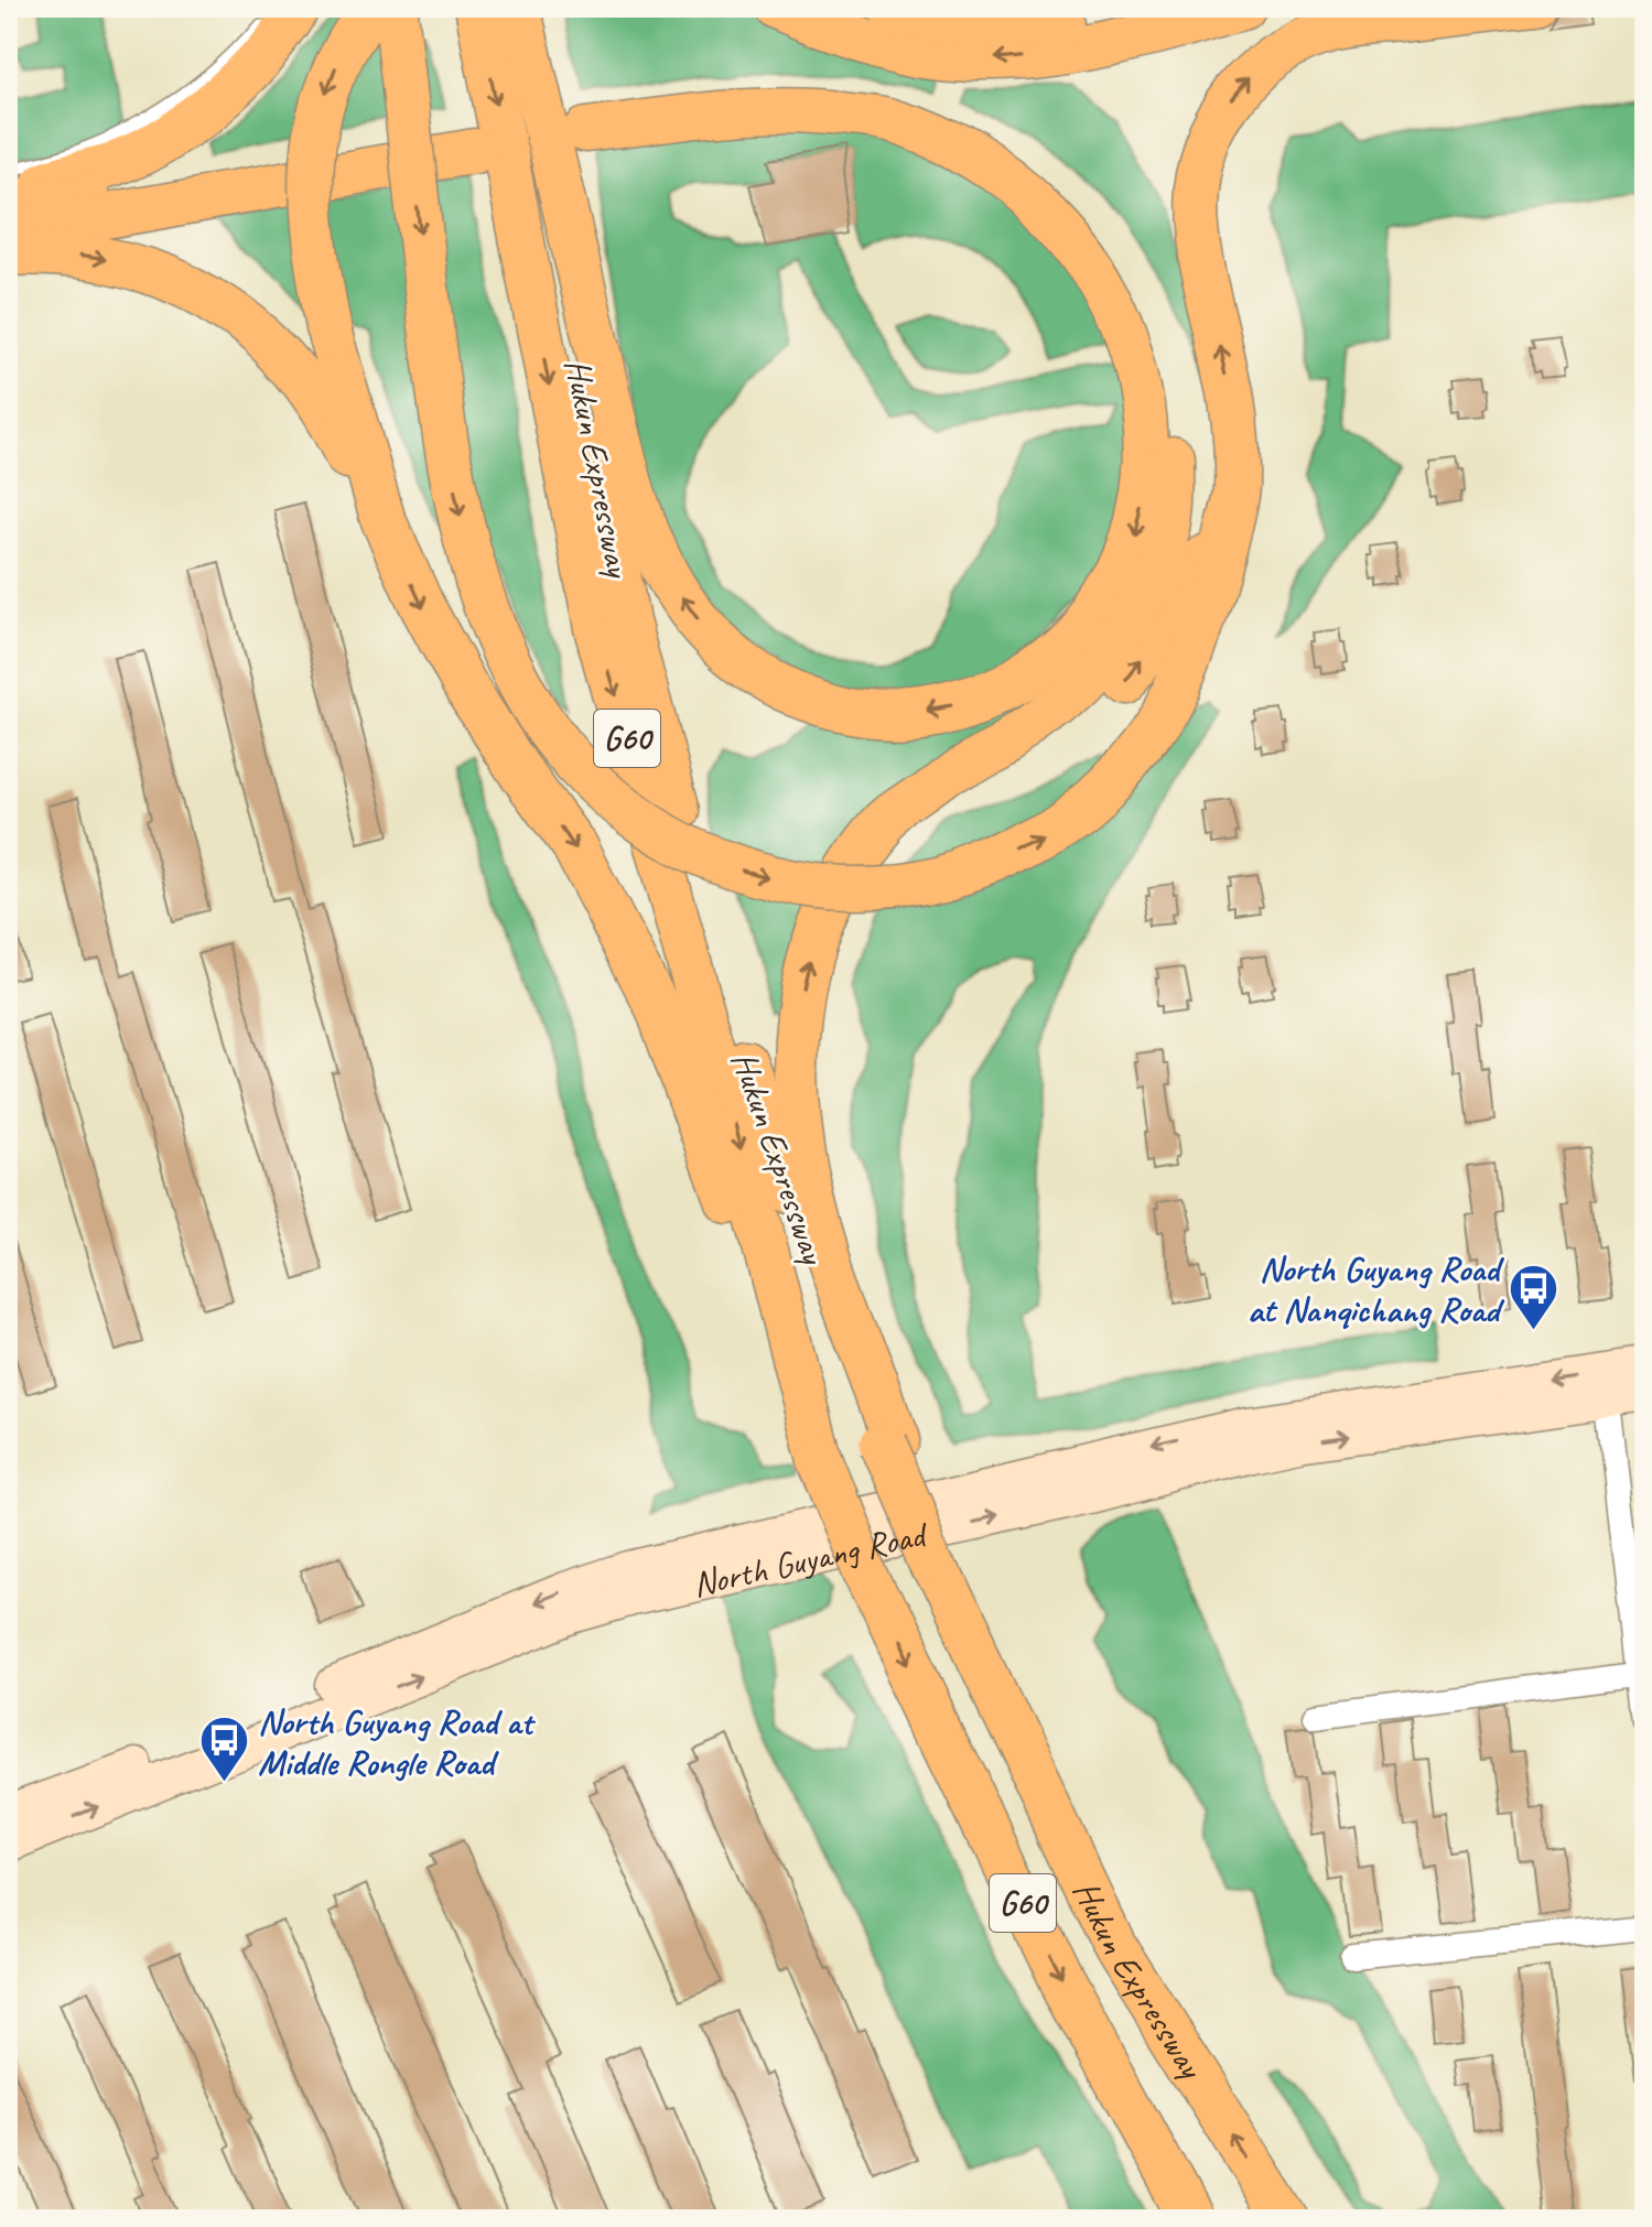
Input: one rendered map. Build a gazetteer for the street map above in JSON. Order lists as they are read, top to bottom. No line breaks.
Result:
{"streets":{"highway":["Hukun Expressway","G60"],"main road":["North Guyang Road"]},"places":{"bus stop":["North Guyang Road at Nanqichang Road","North Guyang Road at Middle Rongle Road"]}}
